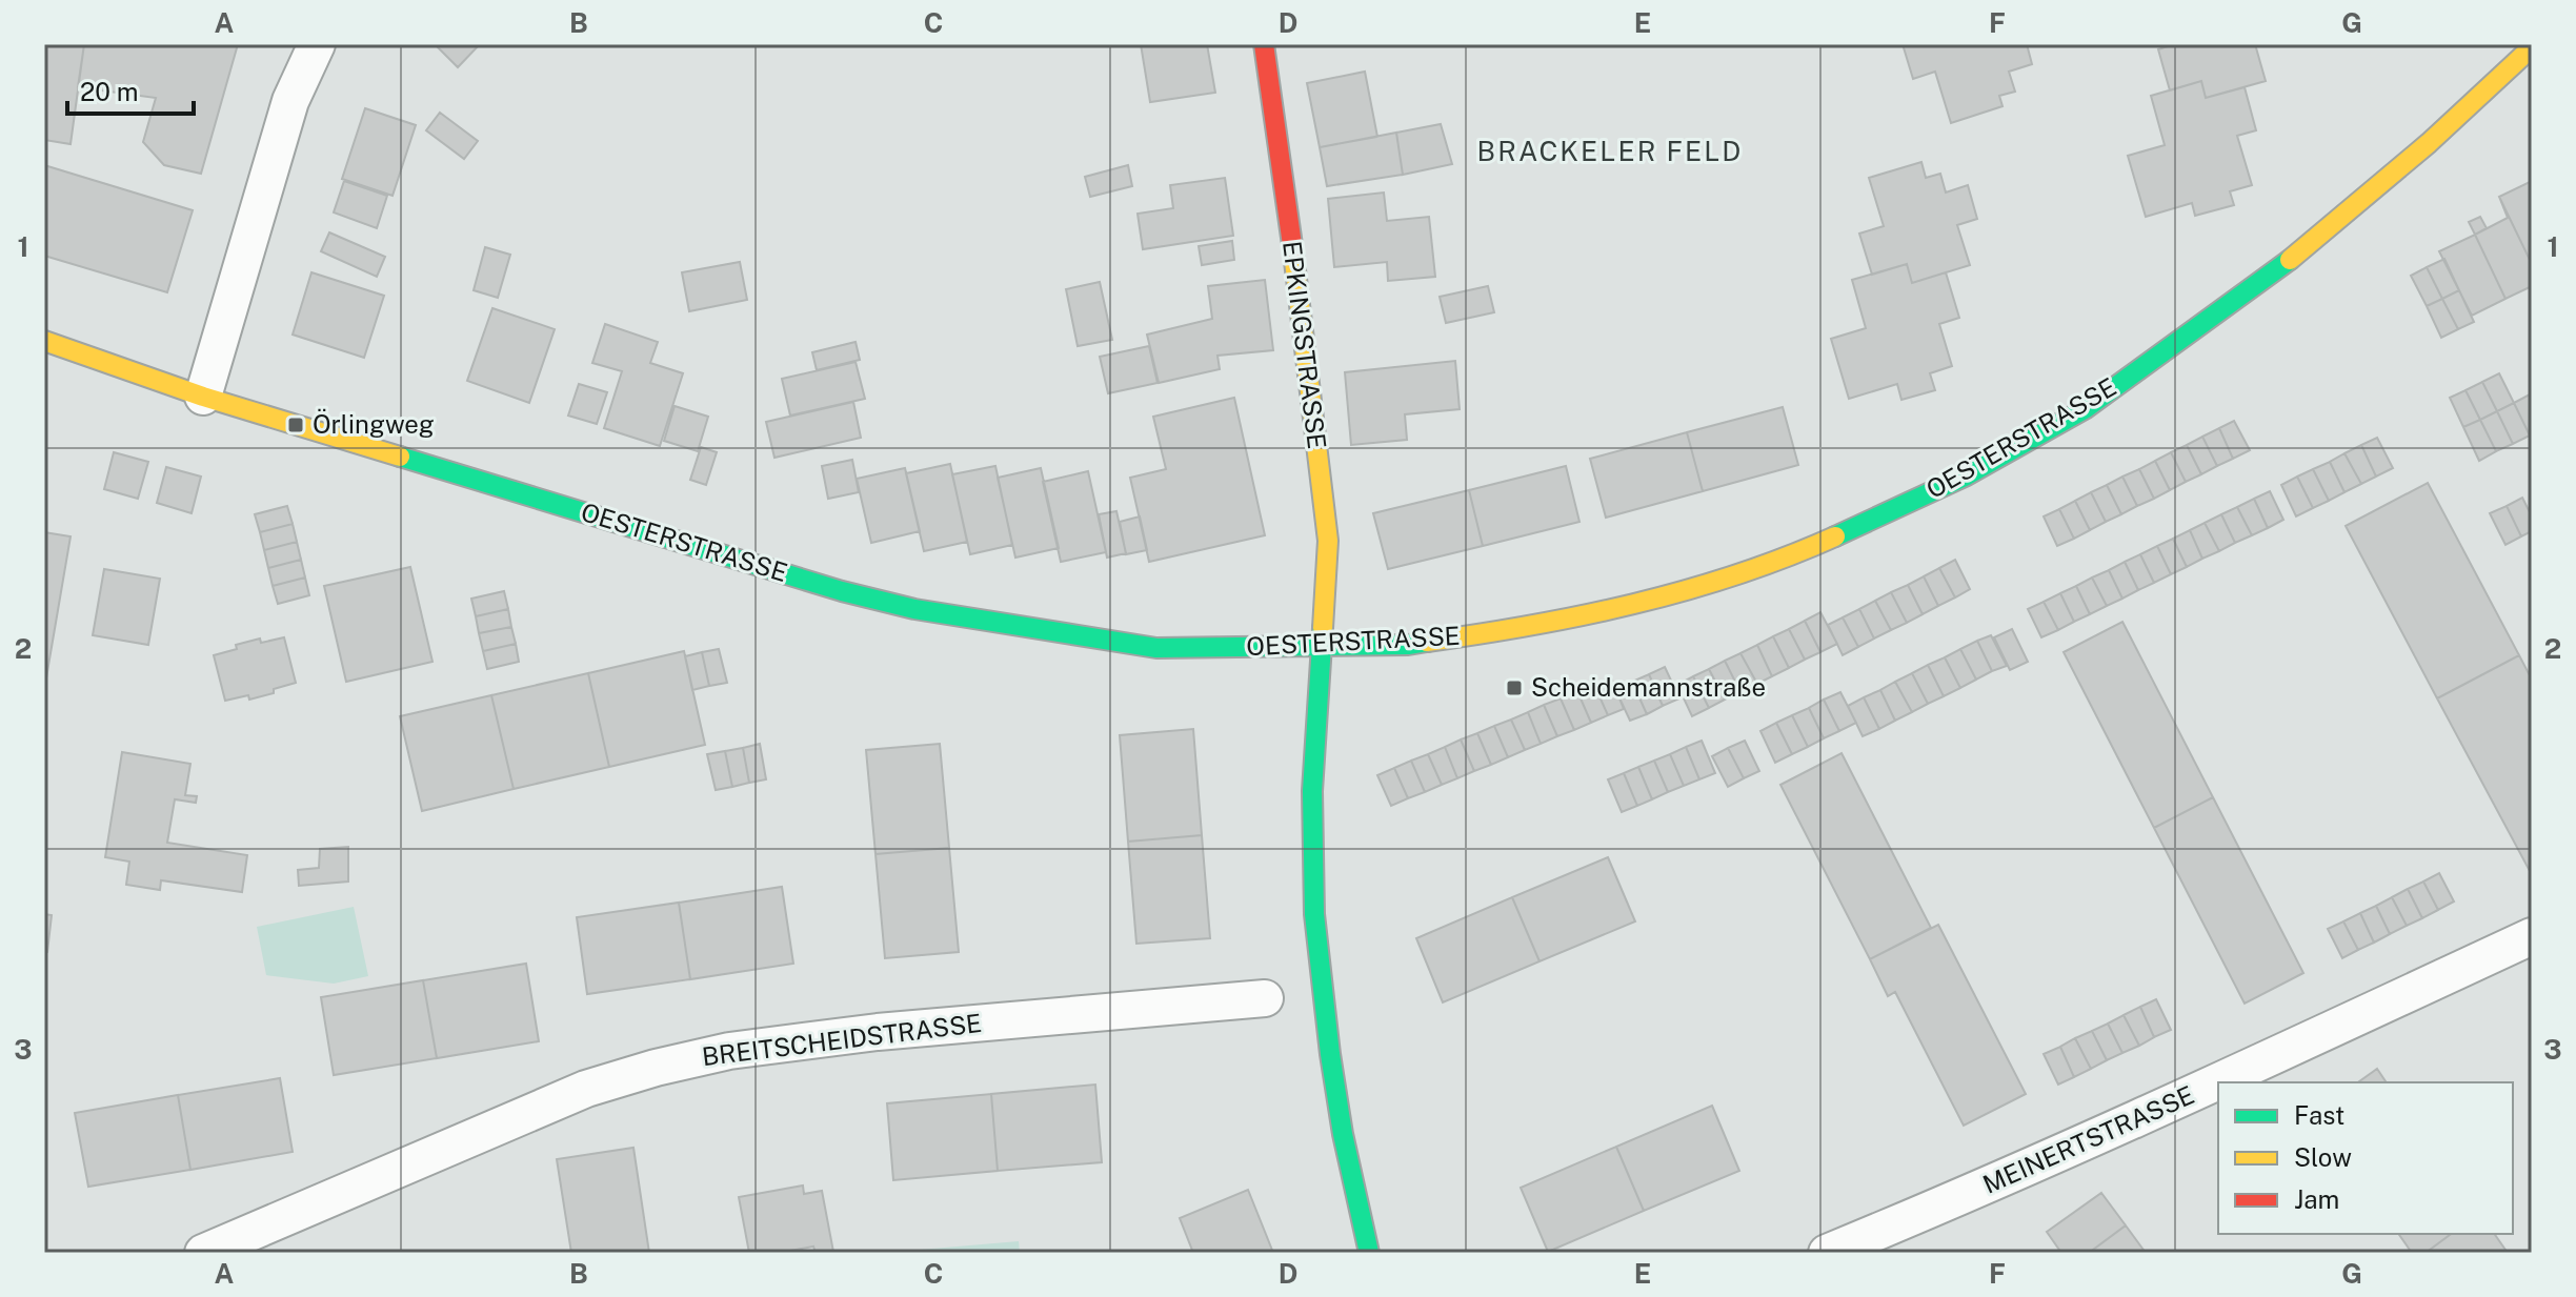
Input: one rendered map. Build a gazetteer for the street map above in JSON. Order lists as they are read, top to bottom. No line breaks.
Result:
{"streets":{"street":["EPKINGSTRASSE","OESTERSTRASSE","BREITSCHEIDSTRASSE","MEINERTSTRASSE"]},"crossings":[["EPKINGSTRASSE","OESTERSTRASSE"]],"districts":["BRACKELER FELD"],"places":{"transit":["Örlingweg","Scheidemannstraße"]},"legend":["Fast","Slow","Jam"],"scale_bar":"20 m","grid":{"columns":["A","B","C","D","E","F","G"],"rows":["1","2","3"]}}
